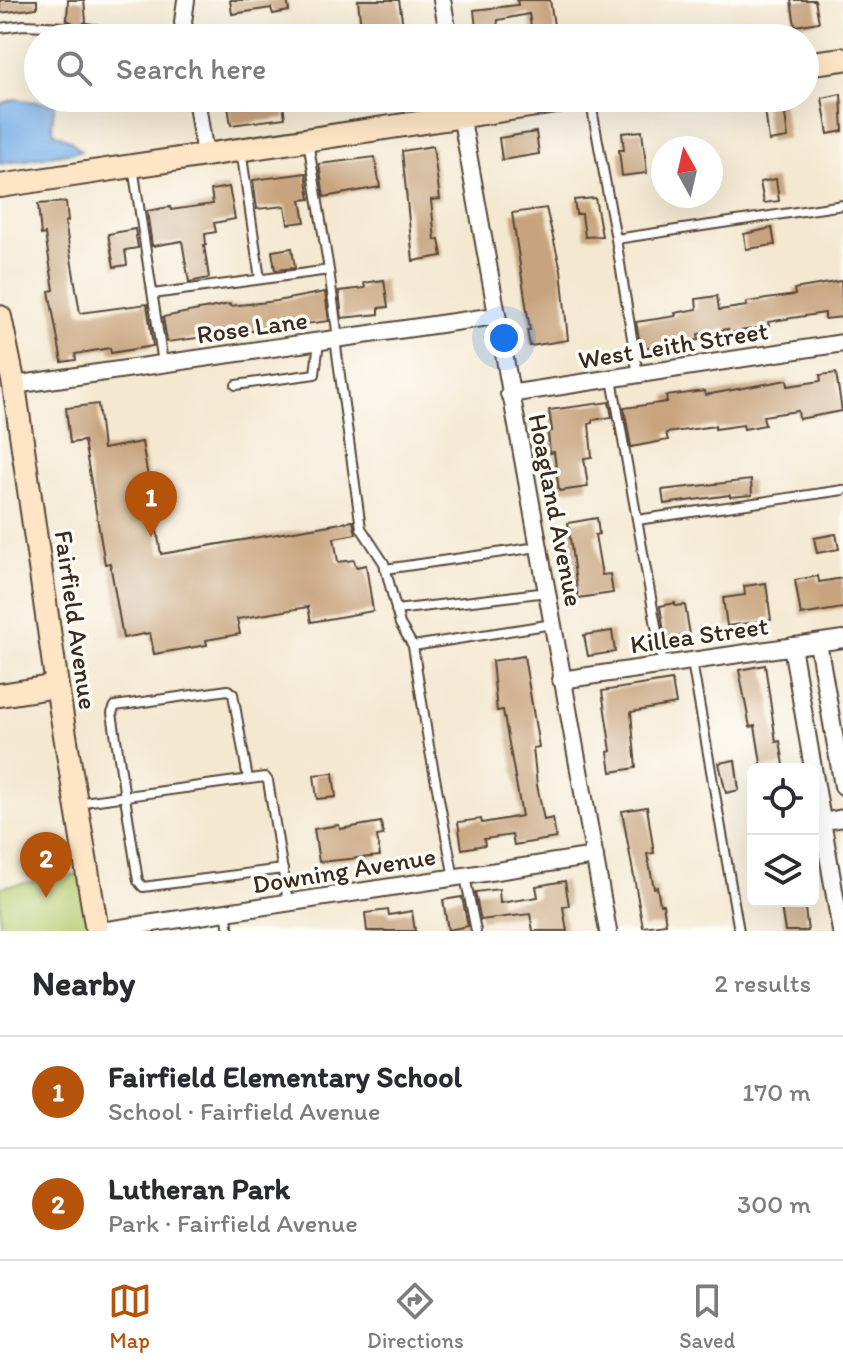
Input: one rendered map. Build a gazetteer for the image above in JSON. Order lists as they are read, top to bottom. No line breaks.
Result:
{"streets":{"street":["Rose Lane","West Leith Street","Hoagland Avenue","Fairfield Avenue","Killea Street","Downing Avenue"]},"crossings":[["Rose Lane","Hoagland Avenue"],["Rose Lane","Fairfield Avenue"],["West Leith Street","Hoagland Avenue"],["Hoagland Avenue","Killea Street"],["Hoagland Avenue","Downing Avenue"],["Fairfield Avenue","Downing Avenue"]],"north":"top","page":{"search":"Search here","pins":["1","2"],"heading":["Nearby","2 results"],"list":[{"mark":"1","name":"Fairfield Elementary School","note":"School · Fairfield Avenue","value":"170 m"},{"mark":"2","name":"Lutheran Park","note":"Park · Fairfield Avenue","value":"300 m"}],"nav":["Map","Directions","Saved"]}}
